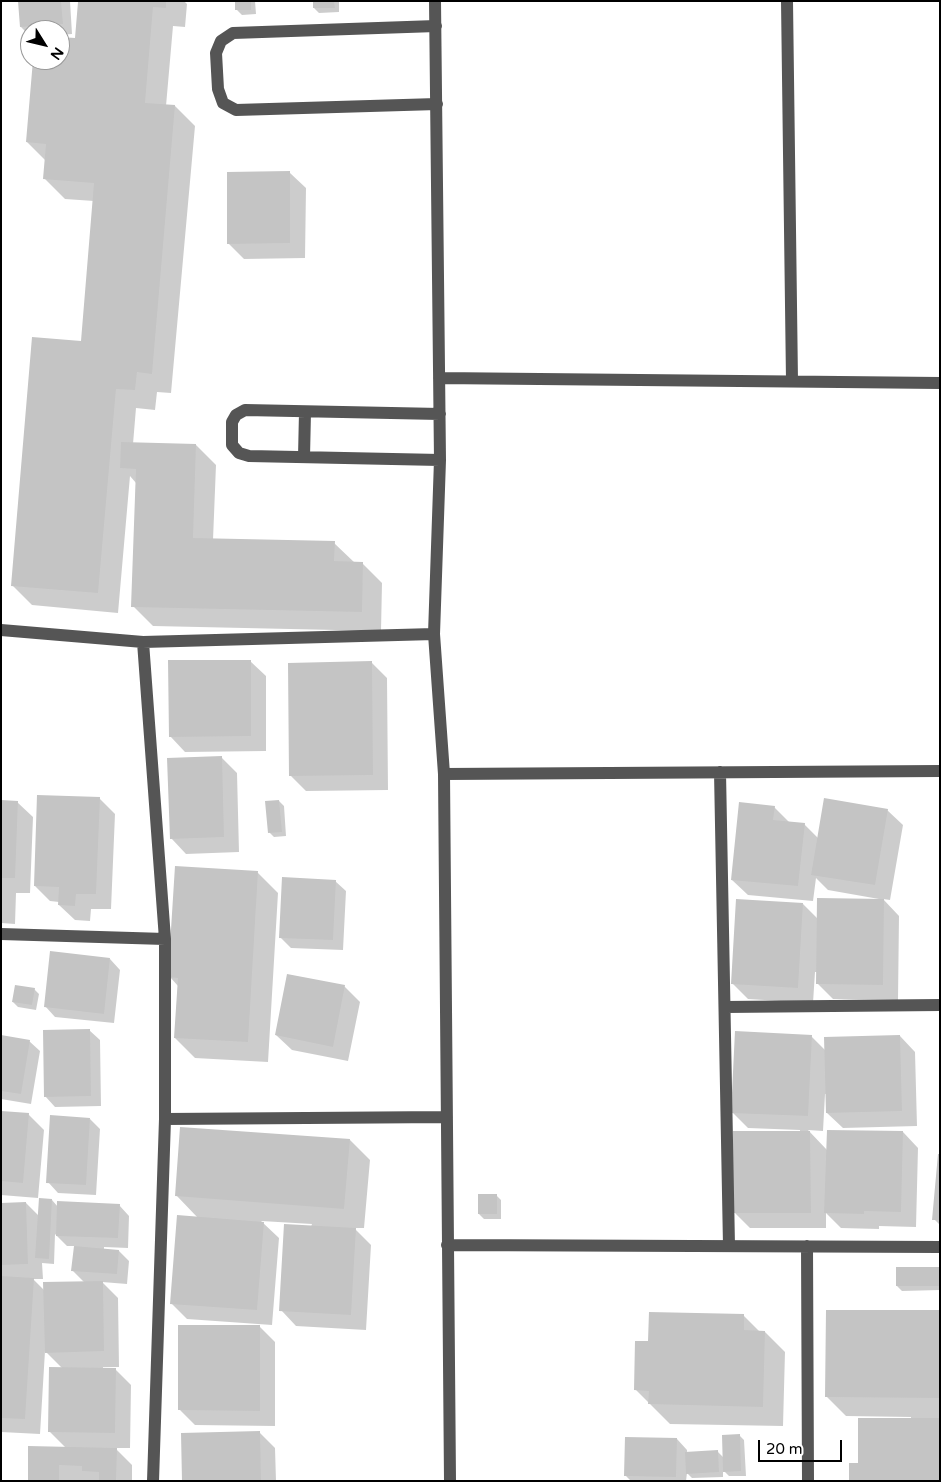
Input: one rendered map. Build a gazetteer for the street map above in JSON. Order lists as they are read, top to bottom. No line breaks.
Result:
{"scale_bar":"20 m","north":"bottom right"}
